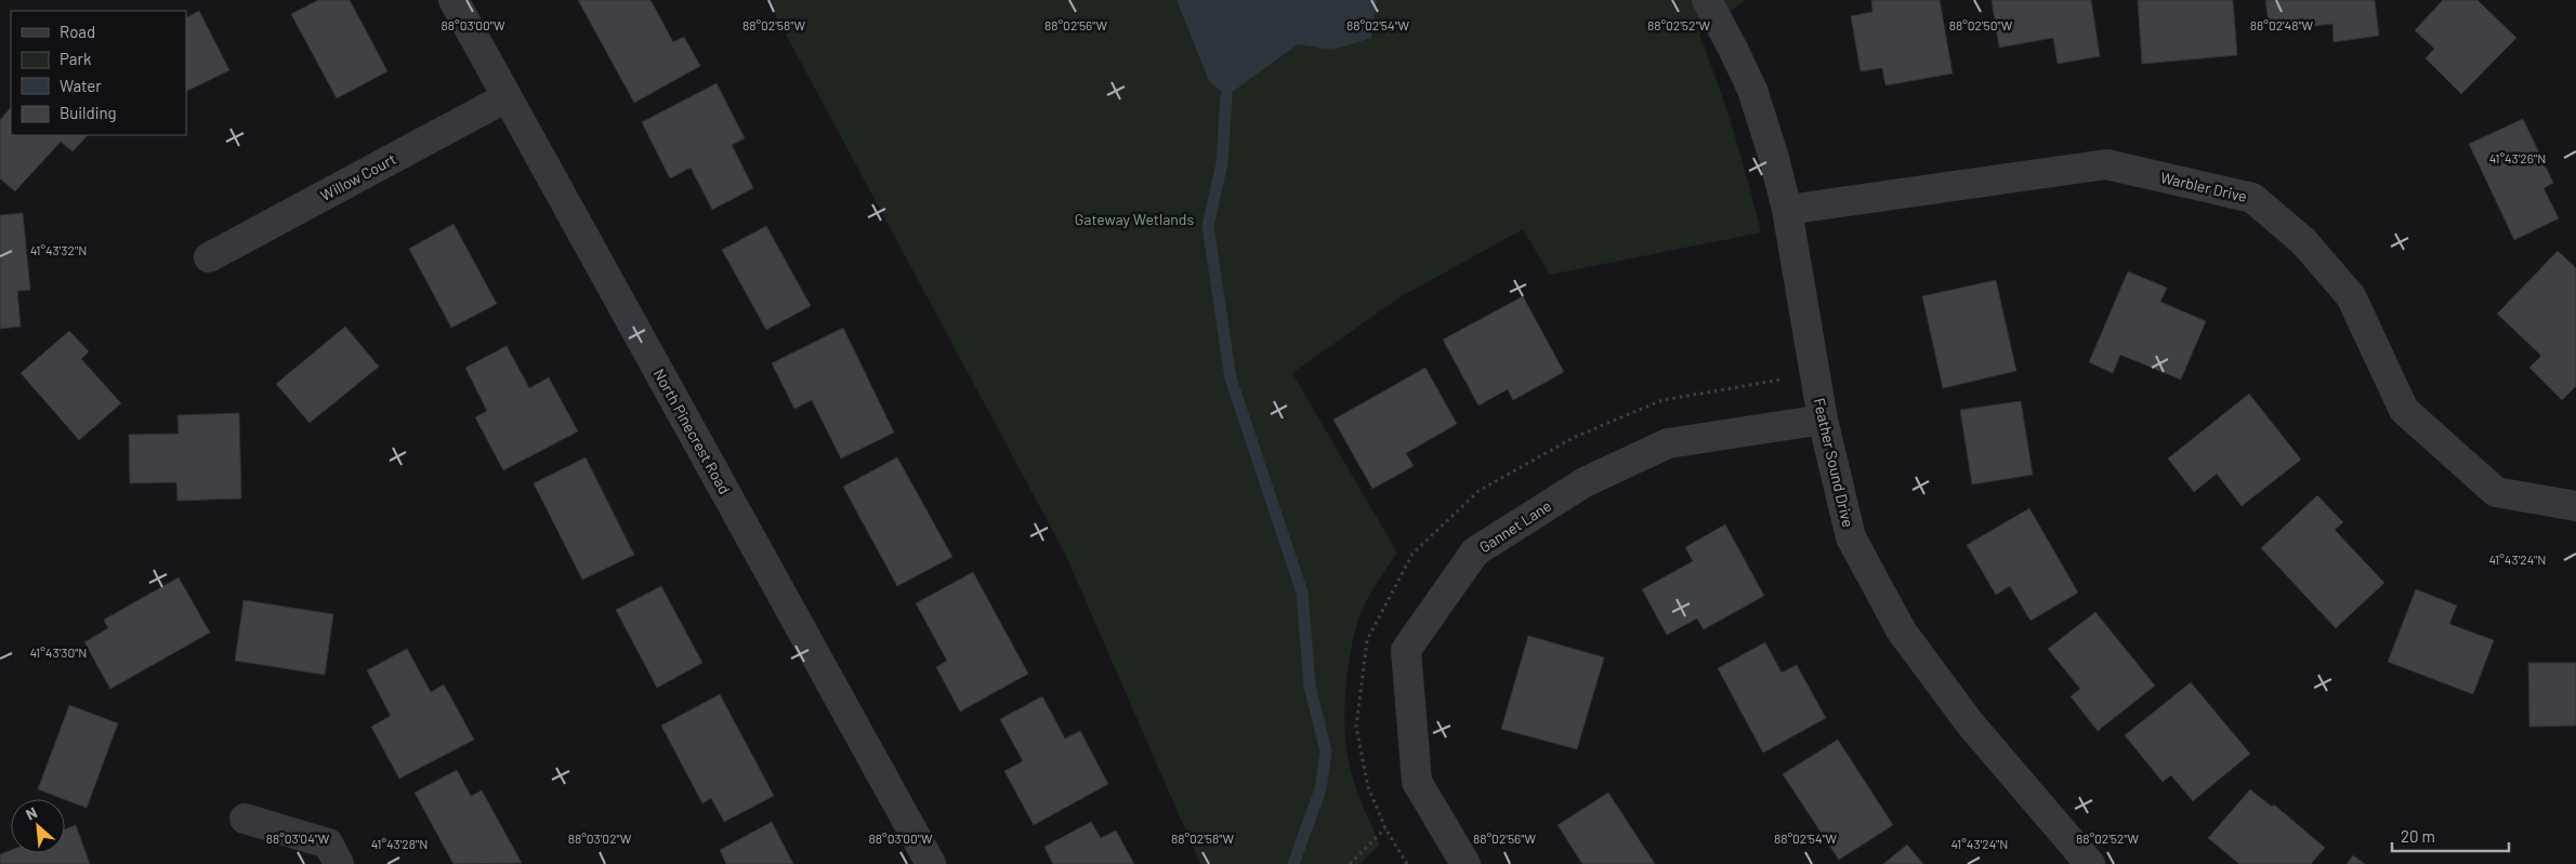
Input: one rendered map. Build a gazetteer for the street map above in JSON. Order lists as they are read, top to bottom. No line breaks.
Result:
{"streets":{"street":["Willow Court","Warbler Drive","North Pinecrest Road","Feather Sound Drive","Gannet Lane"]},"crossings":[["Willow Court","North Pinecrest Road"],["Warbler Drive","Feather Sound Drive"],["Feather Sound Drive","Gannet Lane"]],"parks":["Gateway Wetlands"],"legend":["Road","Park","Water","Building"],"scale_bar":"20 m","north":"top left","coordinates":["88°03'00\"W","88°02'58\"W","88°02'56\"W","88°02'54\"W","88°02'52\"W","88°02'50\"W","88°02'48\"W","41°43'26\"N","41°43'32\"N","41°43'24\"N","41°43'30\"N","88°03'04\"W","88°03'02\"W","41°43'28\"N"]}
